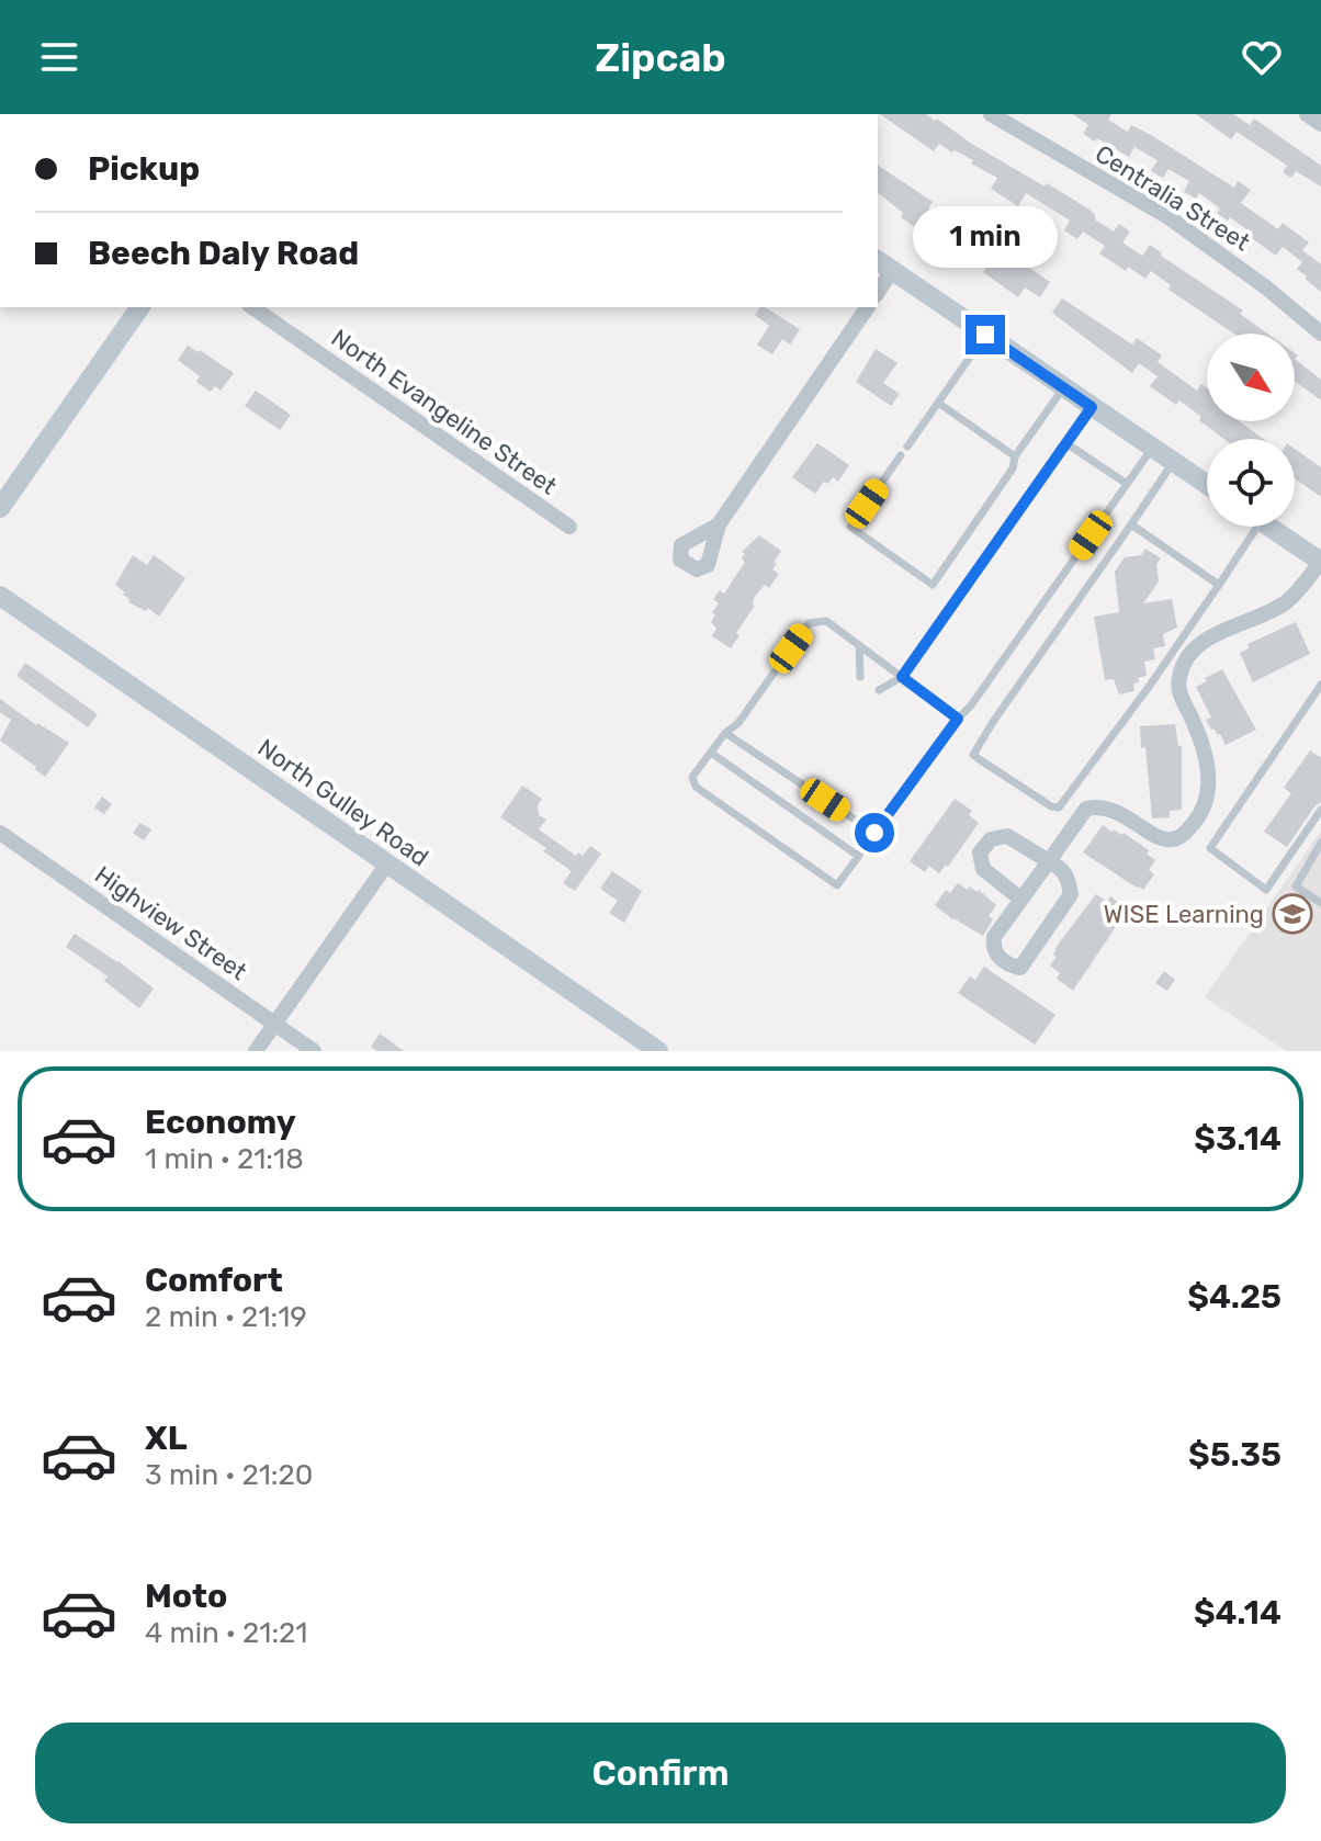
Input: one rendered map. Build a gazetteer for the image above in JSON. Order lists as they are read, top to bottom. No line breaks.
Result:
{"streets":{"street":["Centralia Street","North Evangeline Street","North Gulley Road","Highview Street"]},"places":{"school or university":["WISE Learning"]},"north":"bottom right","page":{"header":"Zipcab","banner":["Pickup","Beech Daly Road"],"bubble":"1 min","list":[{"name":"Economy","note":"1 min · 21:18","value":"$3.14"},{"name":"Comfort","note":"2 min · 21:19","value":"$4.25"},{"name":"XL","note":"3 min · 21:20","value":"$5.35"},{"name":"Moto","note":"4 min · 21:21","value":"$4.14"}],"buttons":"Confirm"}}
